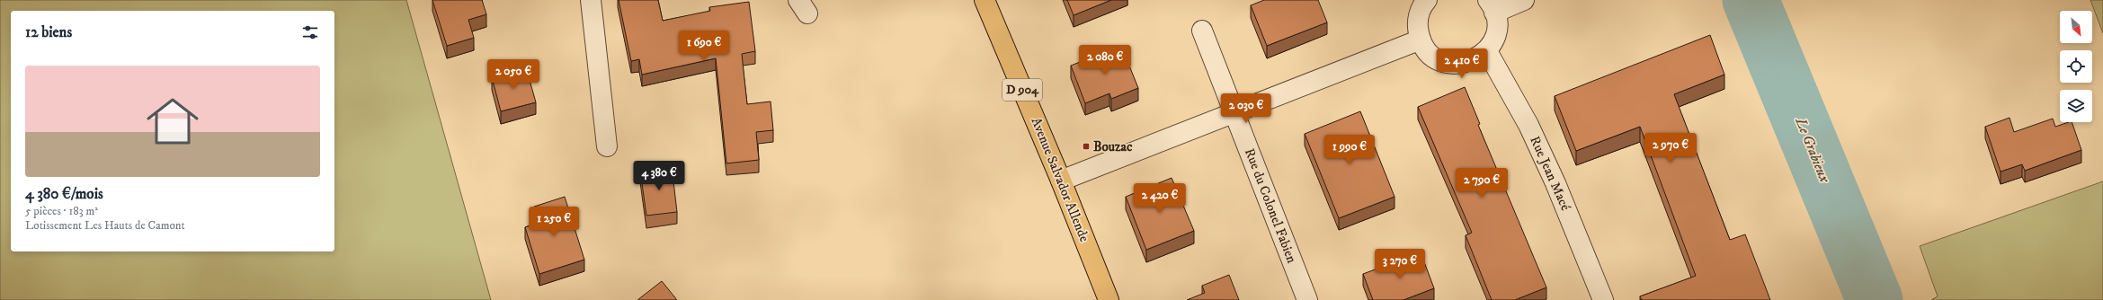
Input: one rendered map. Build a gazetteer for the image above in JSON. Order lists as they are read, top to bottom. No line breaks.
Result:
{"streets":{"main road":["D 904","Avenue Salvador Allende"],"street":["Rue Jean Macé","Rue du Colonel Fabien"]},"water":["Le Grabieux"],"places":{"transit":["Bouzac"]},"north":"bottom right","page":{"heading":"12 biens","price":["1 690 €","2 080 €","2 410 €","2 050 €","2 030 €","2 970 €","1 990 €","4 380 €","2 790 €","2 420 €","1 250 €","3 270 €"],"list":[{"name":"4 380 €/mois","note":"5 pièces · 183 m² · Lotissement Les Hauts de Camont"}]}}
